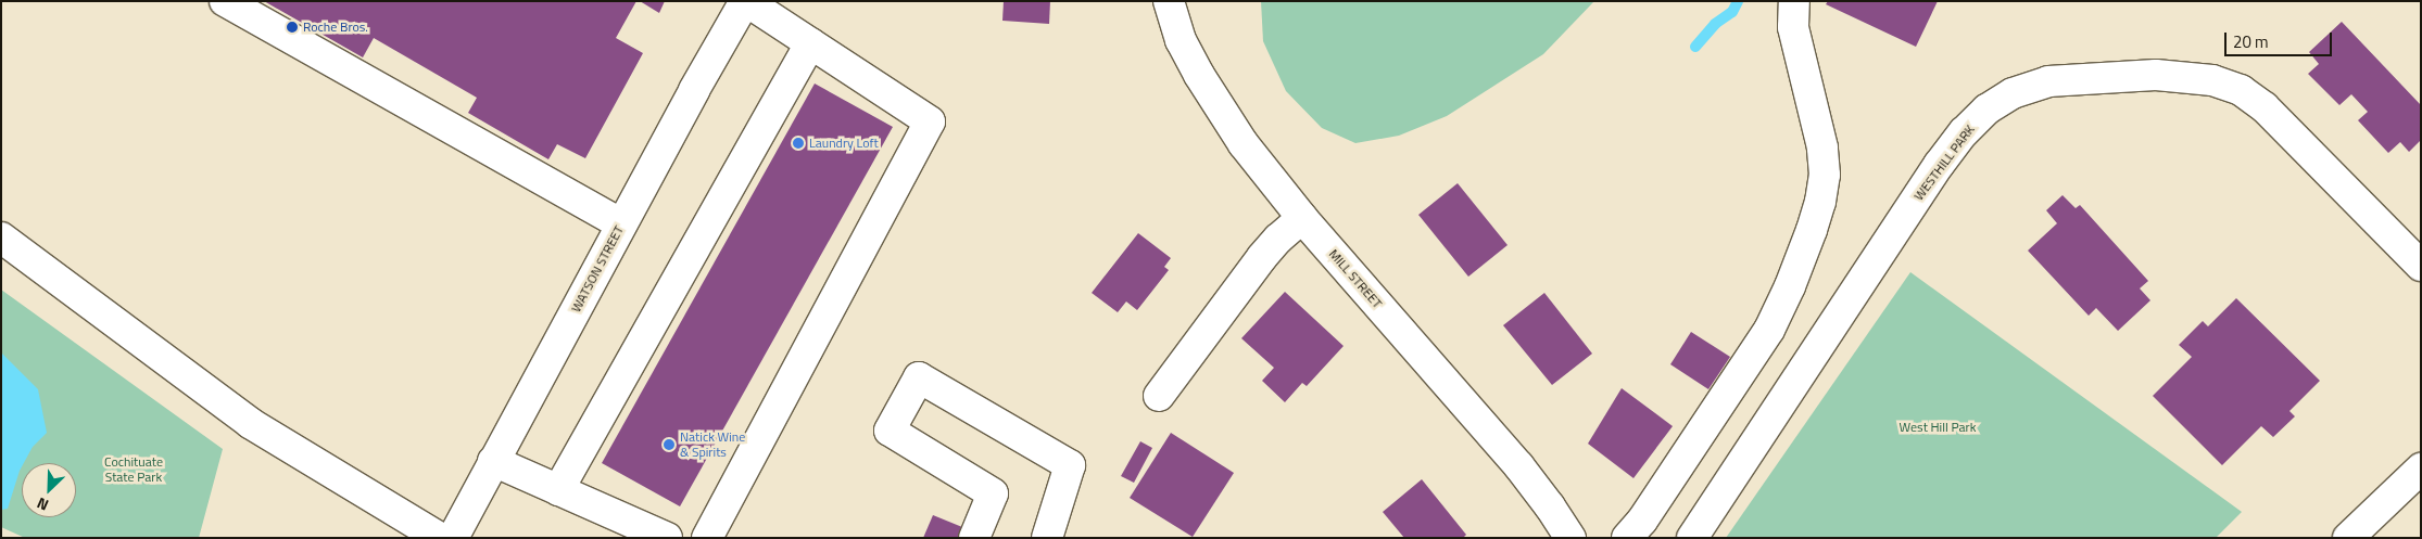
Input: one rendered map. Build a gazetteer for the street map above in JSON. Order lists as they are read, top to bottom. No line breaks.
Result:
{"streets":{"street":["WESTHILL PARK","WATSON STREET","MILL STREET"]},"parks":["West Hill Park","Cochituate State Park"],"places":["Roche Bros.","Laundry Loft","Natick Wine & Spirits"],"scale_bar":"20 m","north":"bottom left"}
